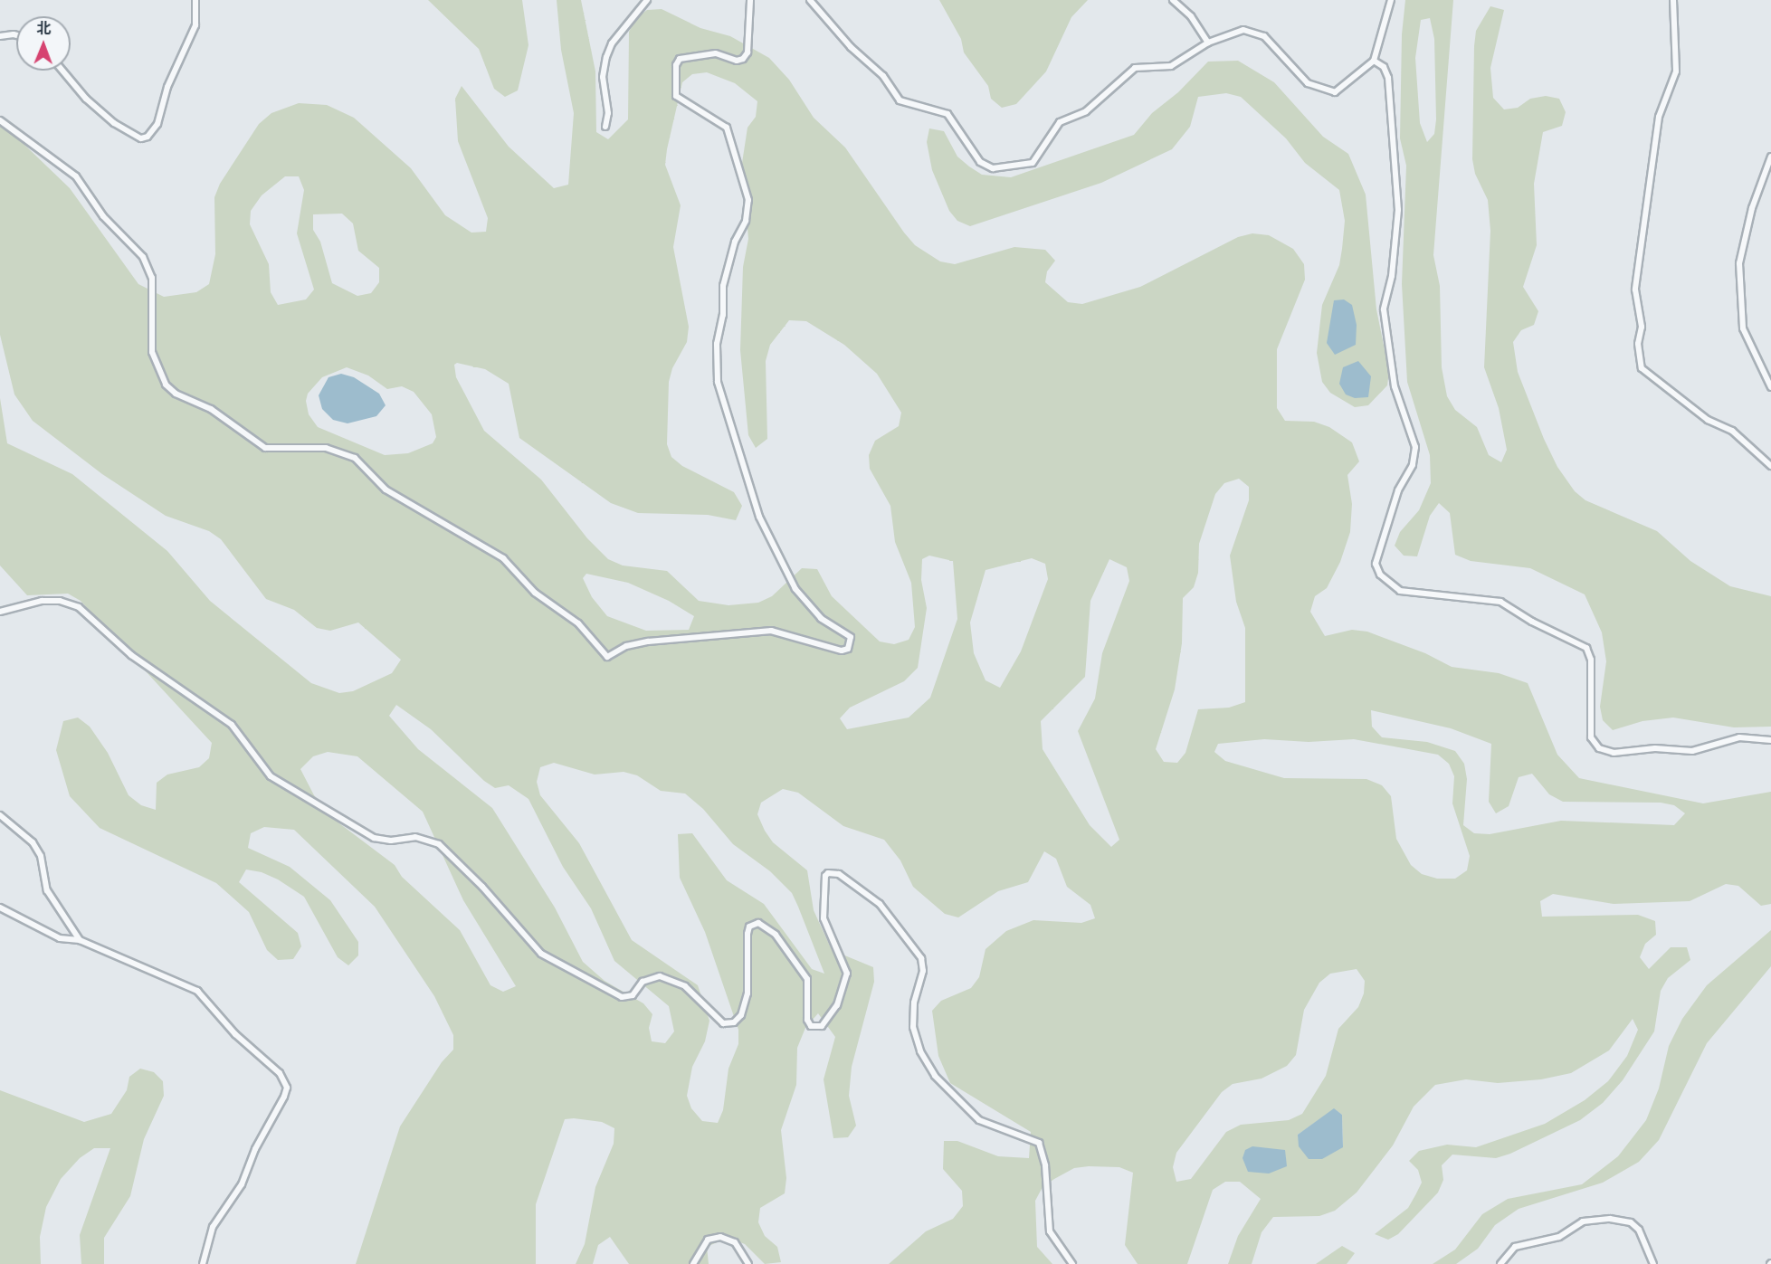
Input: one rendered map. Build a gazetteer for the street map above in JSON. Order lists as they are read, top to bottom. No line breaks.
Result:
{"north":"top"}
